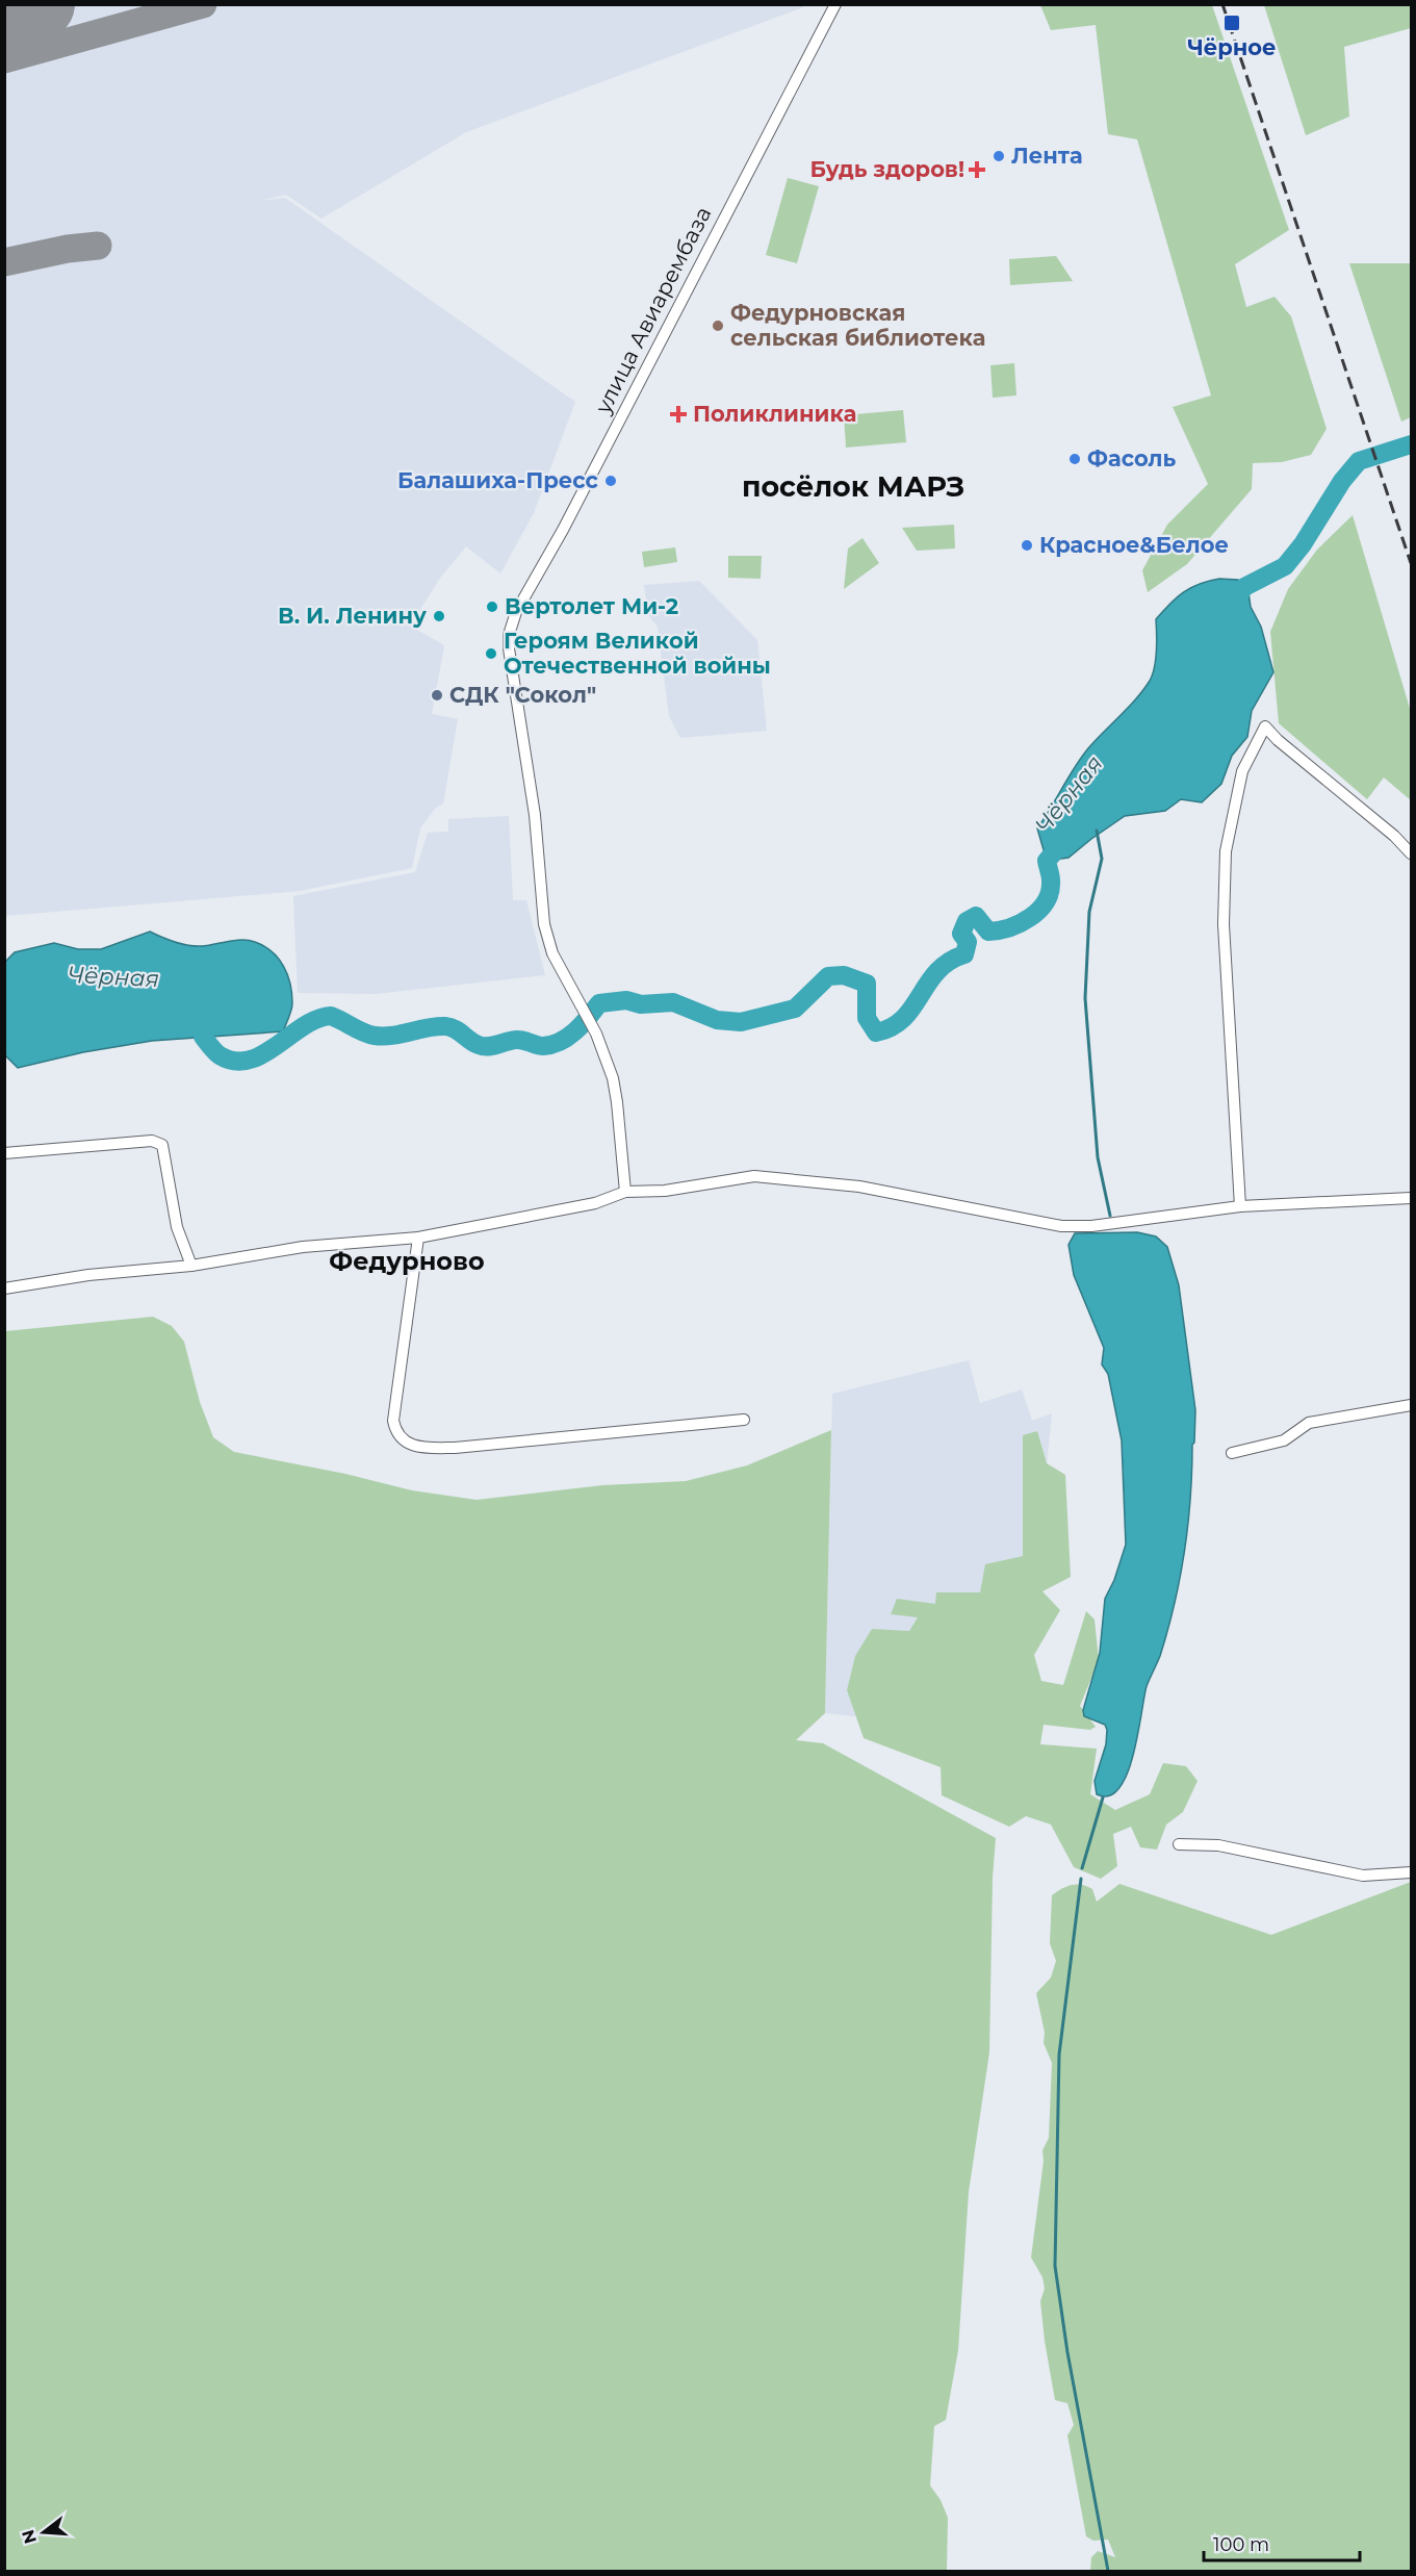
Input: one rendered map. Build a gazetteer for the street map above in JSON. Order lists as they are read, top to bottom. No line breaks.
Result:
{"streets":{"street":["улица Авиарембаза"]},"districts":["посёлок МАРЗ","Федурново"],"water":["Чёрная"],"places":{"transit":["Чёрное"],"other":["Лента","Федурновская сельская библиотека","Фасоль","Балашиха-Пресс","Красное&Белое","Вертолет Ми-2","В. И. Ленину","Героям Великой Отечественной войны","СДК \"Сокол\""],"health":["Будь здоров!","Поликлиника"]},"scale_bar":"100 m","north":"left"}
